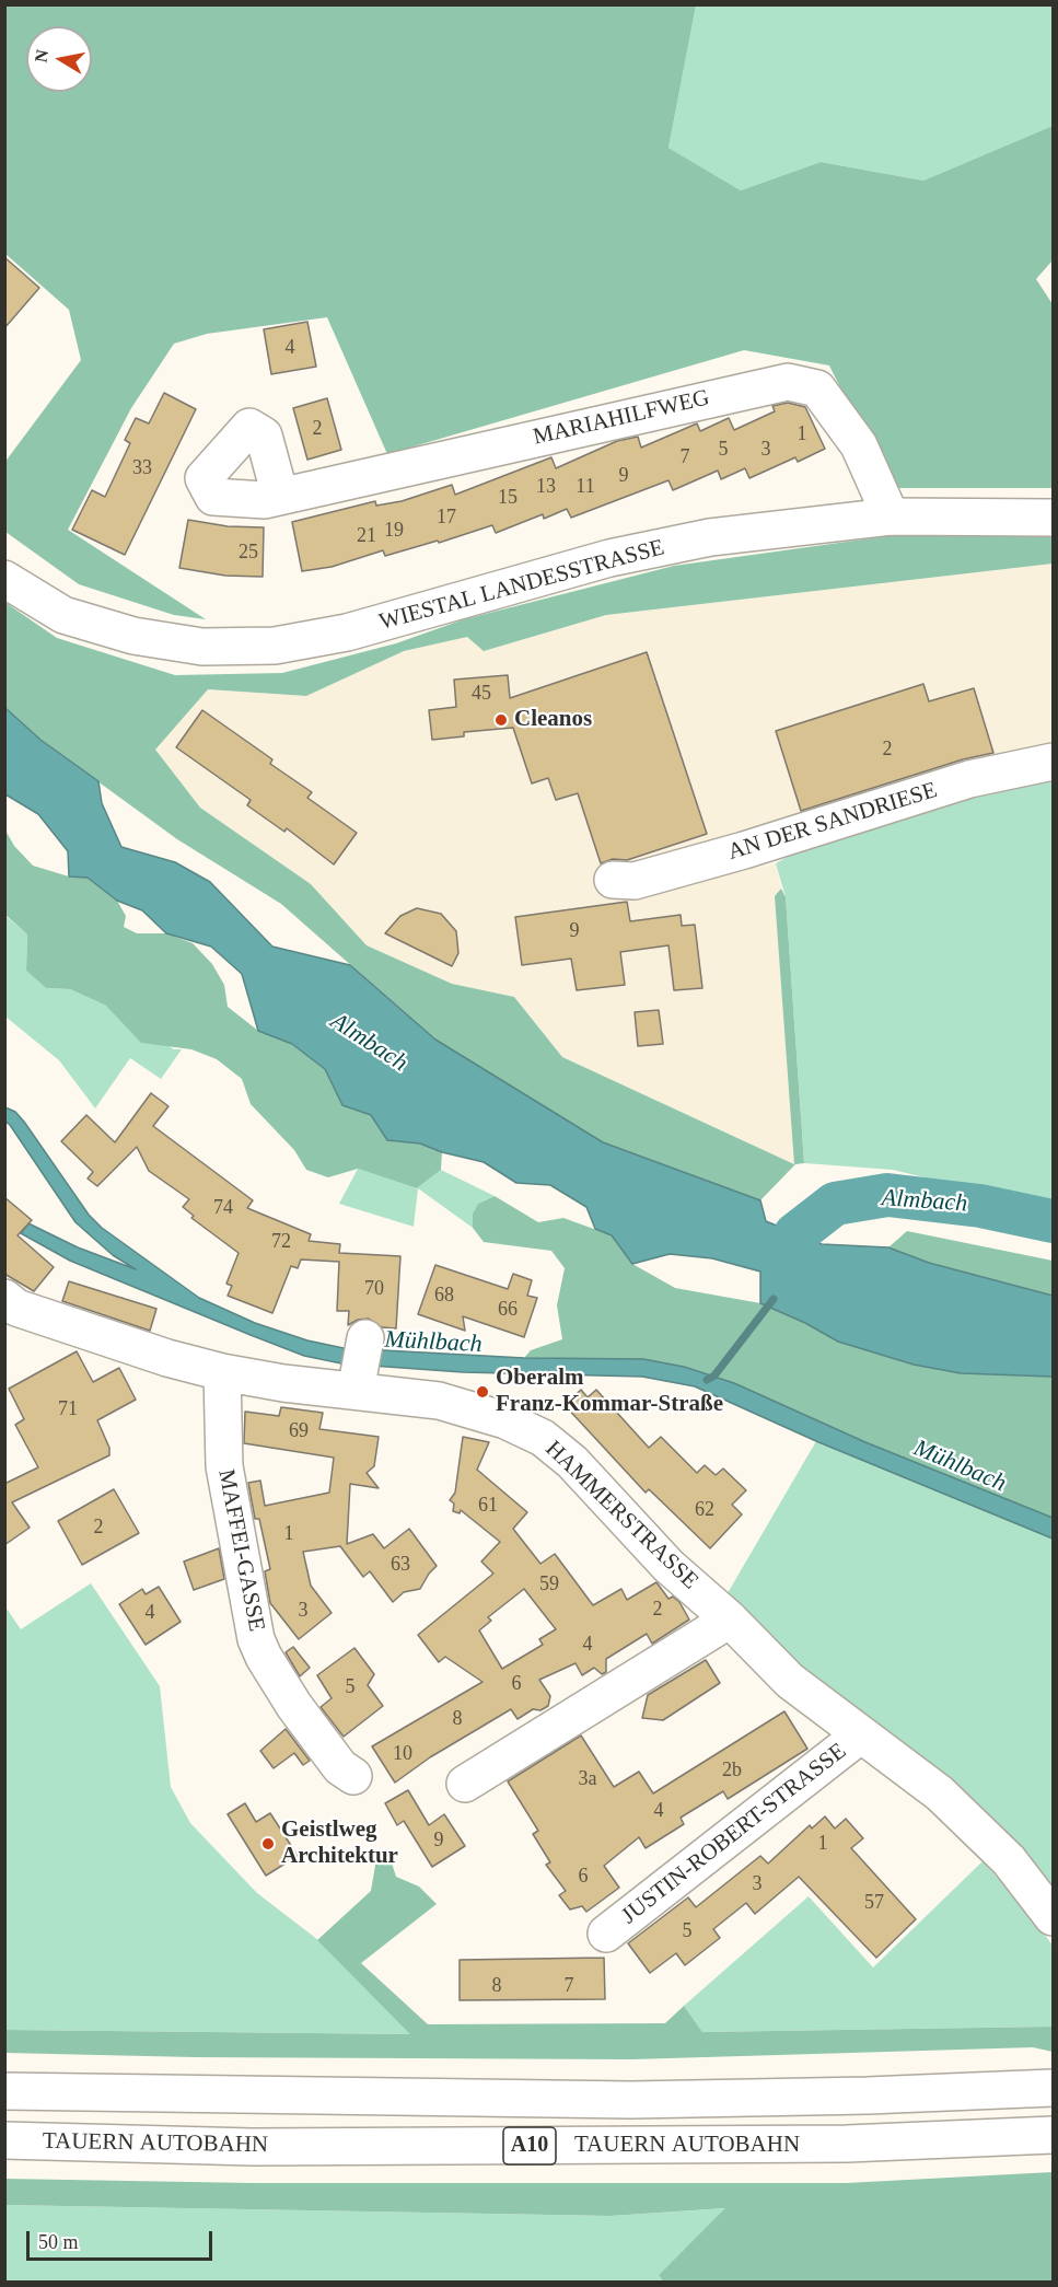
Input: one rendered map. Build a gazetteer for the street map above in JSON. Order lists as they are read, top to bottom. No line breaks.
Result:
{"streets":{"main road":["MARIAHILFWEG","WIESTAL LANDESSTRASSE","AN DER SANDRIESE","HAMMERSTRASSE","MAFFEI-GASSE","JUSTIN-ROBERT-STRASSE","TAUERN AUTOBAHN","A10"]},"crossings":[["MARIAHILFWEG","WIESTAL LANDESSTRASSE"],["HAMMERSTRASSE","MAFFEI-GASSE"],["HAMMERSTRASSE","JUSTIN-ROBERT-STRASSE"]],"water":["Almbach","Mühlbach"],"places":["Cleanos","Oberalm Franz-Kommar-Straße","Geistlweg Architektur"],"house_numbers":["4","2","1","5","3","7","33","9","13","11","15","17","19","21","25","45","2","9","74","72","70","68","66","71","69","61","62","2","1","63","59","2","3","4","4","6","5","8","10","2b","3a","4","9","1","6","3","57","5","8","7"],"scale_bar":"50 m","north":"left"}
